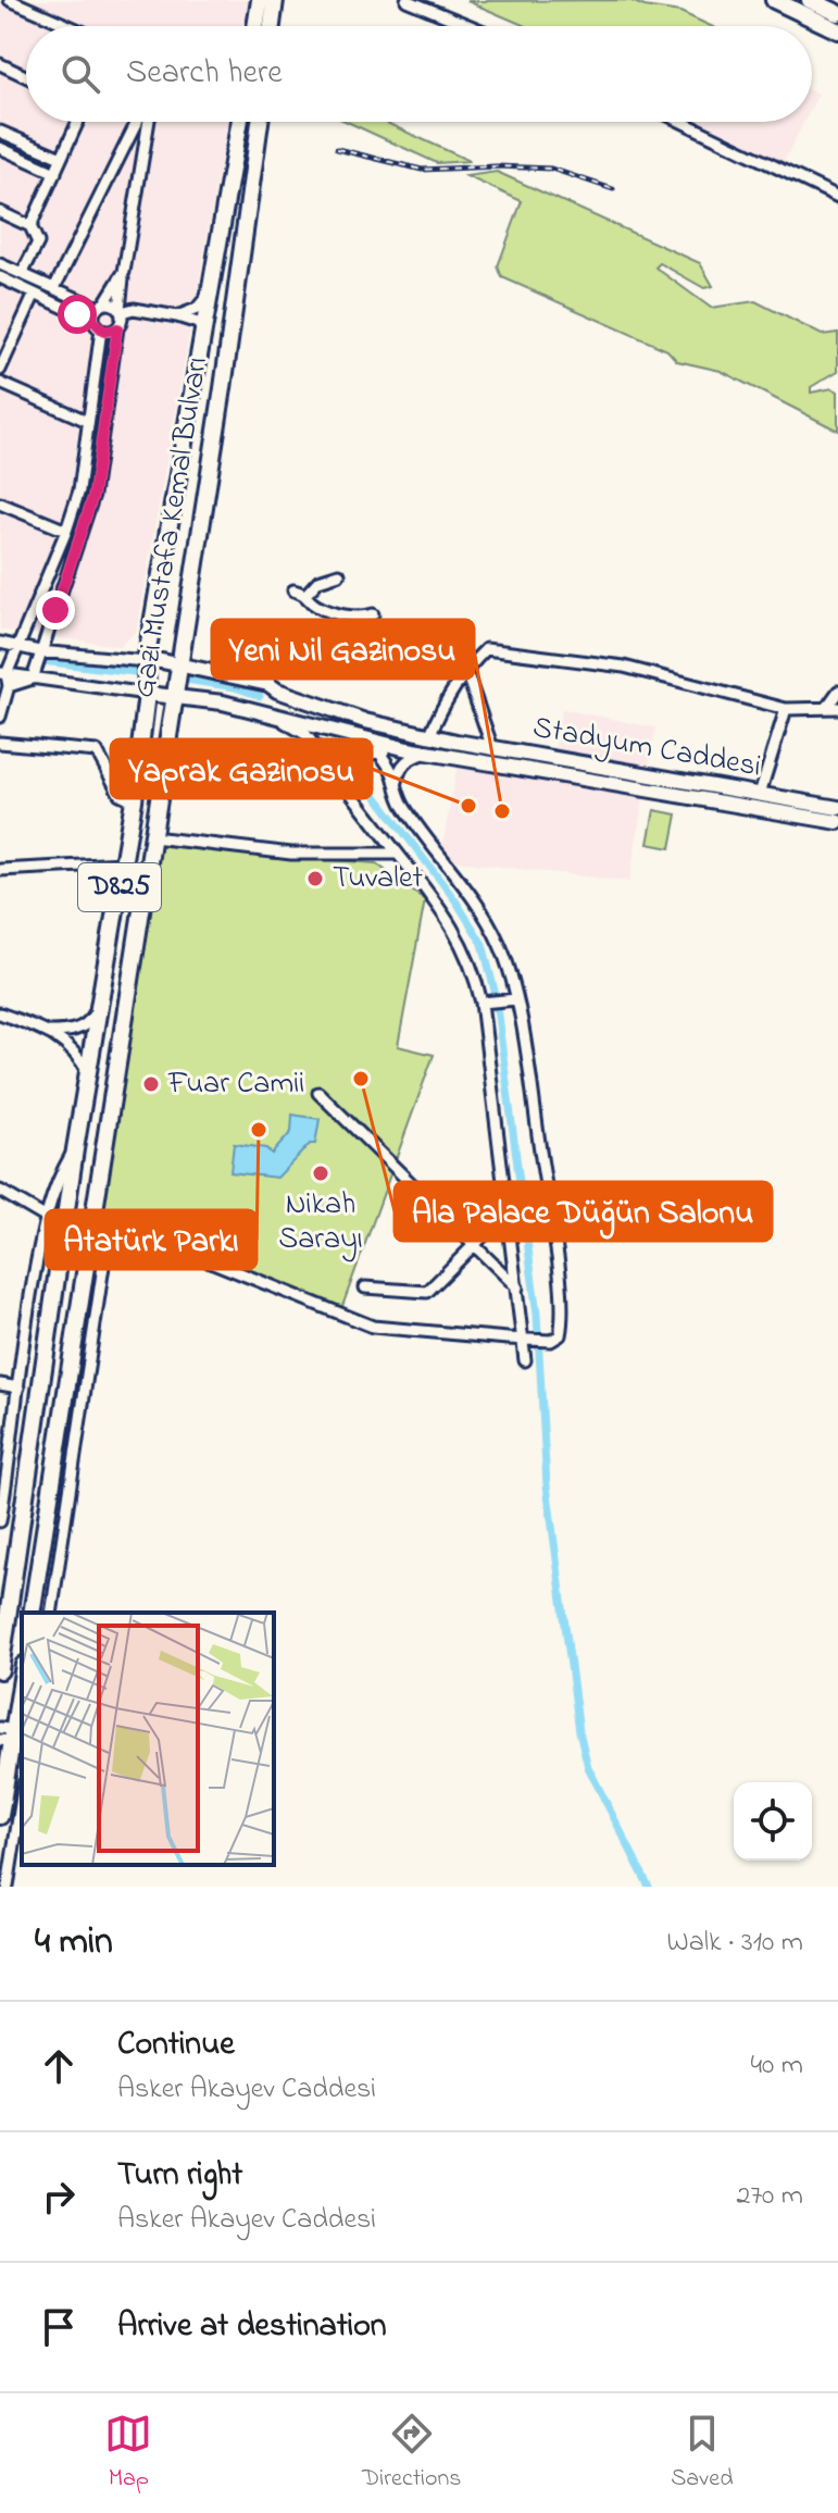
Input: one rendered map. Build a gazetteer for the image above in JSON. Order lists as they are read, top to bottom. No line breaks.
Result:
{"streets":{"highway":["Gazi Mustafa Kemal Bulvarı","D825"],"main road":["Stadyum Caddesi"]},"crossings":[["Gazi Mustafa Kemal Bulvarı","Stadyum Caddesi"]],"places":["Yaprak Gazinosu","Yeni Nil Gazinosu","Tuvalet","Ala Palace Düğün Salonu","Fuar Camii","Atatürk Parkı","Nikah Sarayı"],"page":{"search":"Search here","heading":["4 min","Walk · 310 m"],"list":[["Continue","Asker Akayev Caddesi","40 m"],["Turn right","Asker Akayev Caddesi","270 m"],"Arrive at destination"],"nav":["Map","Directions","Saved"]}}
